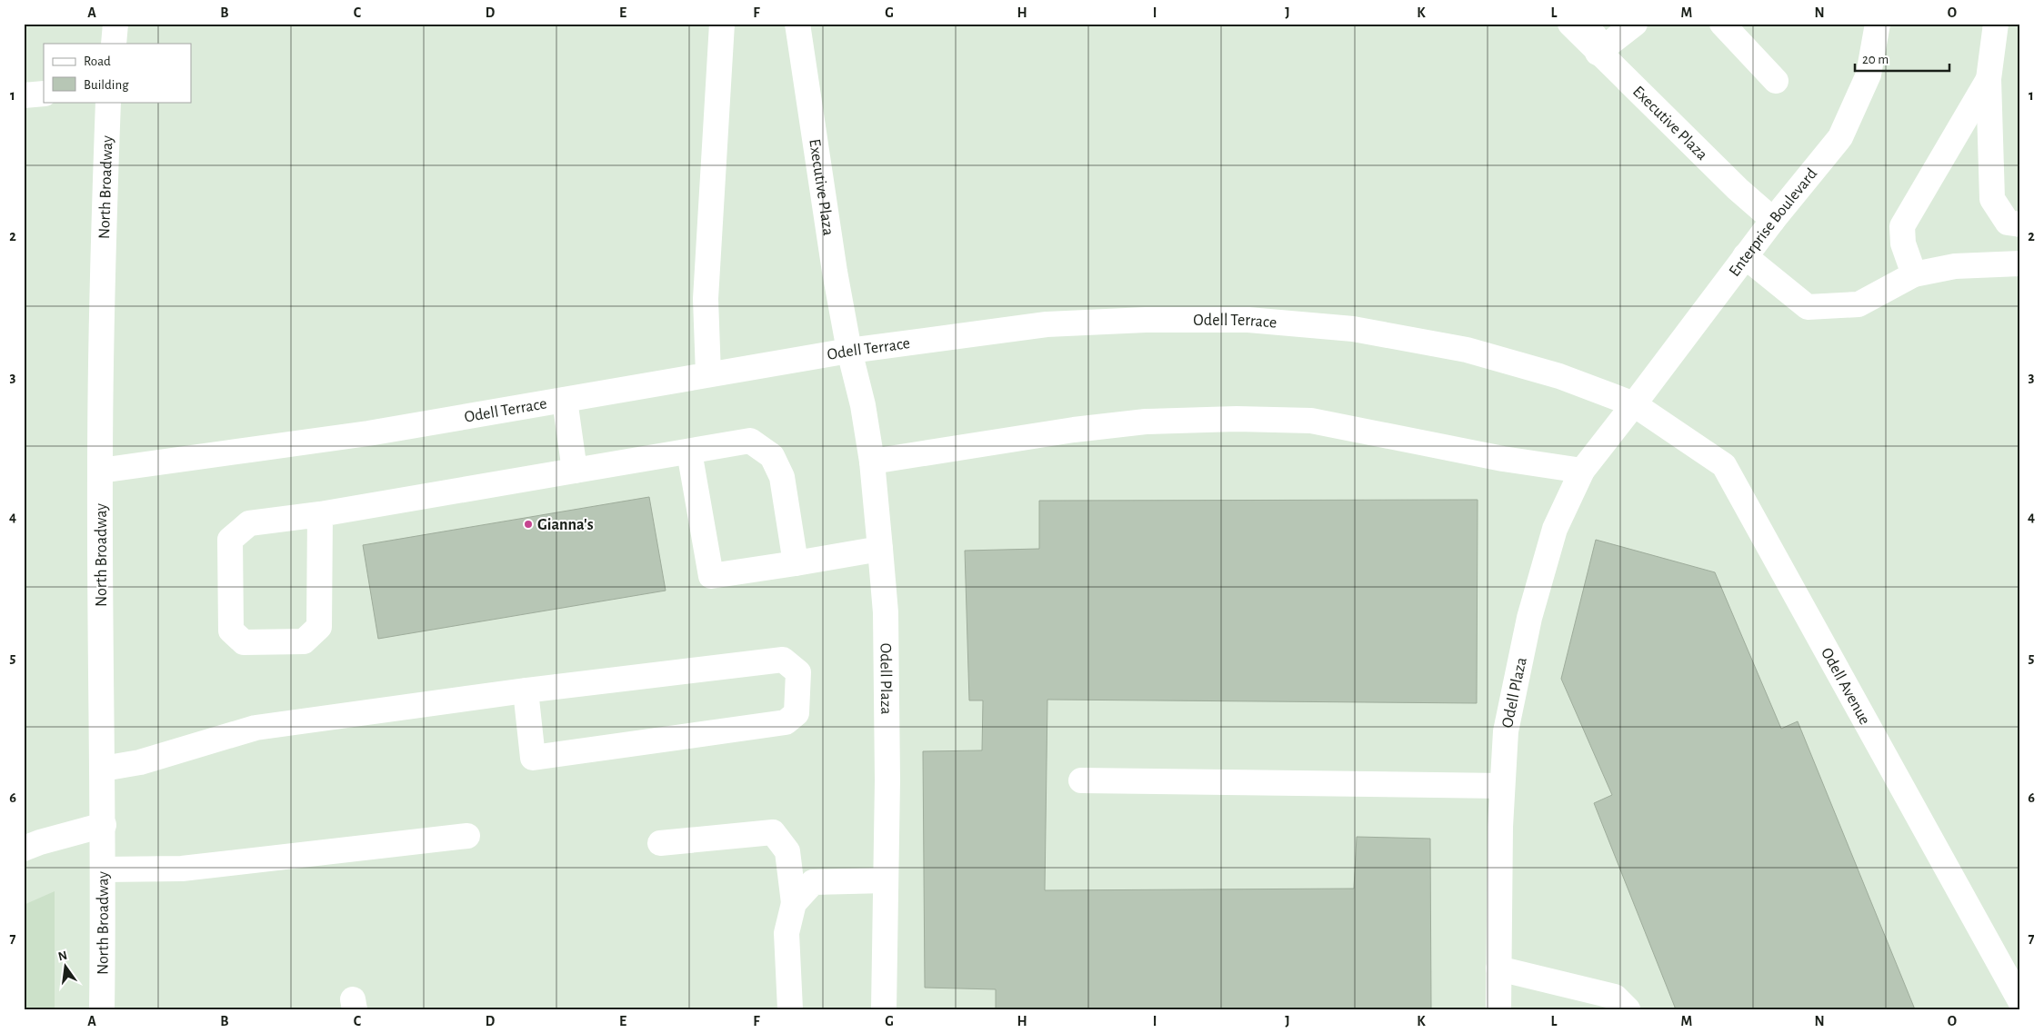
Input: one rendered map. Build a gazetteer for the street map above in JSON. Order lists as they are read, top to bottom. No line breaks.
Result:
{"streets":{"street":["Executive Plaza","North Broadway","Enterprise Boulevard","Odell Terrace","Odell Plaza","Odell Avenue"]},"crossings":[["Executive Plaza","Enterprise Boulevard"],["Executive Plaza","Odell Terrace"],["Executive Plaza","Odell Plaza"],["North Broadway","Odell Terrace"],["Enterprise Boulevard","Odell Terrace"],["Enterprise Boulevard","Odell Plaza"],["Enterprise Boulevard","Odell Avenue"],["Odell Terrace","Odell Plaza"],["Odell Terrace","Odell Avenue"],["Odell Plaza","Odell Avenue"]],"places":["Gianna's"],"legend":["Road","Building"],"scale_bar":"20 m","north":"top","grid":{"columns":["A","B","C","D","E","F","G","H","I","J","K","L","M","N","O"],"rows":["1","2","3","4","5","6","7"]}}
